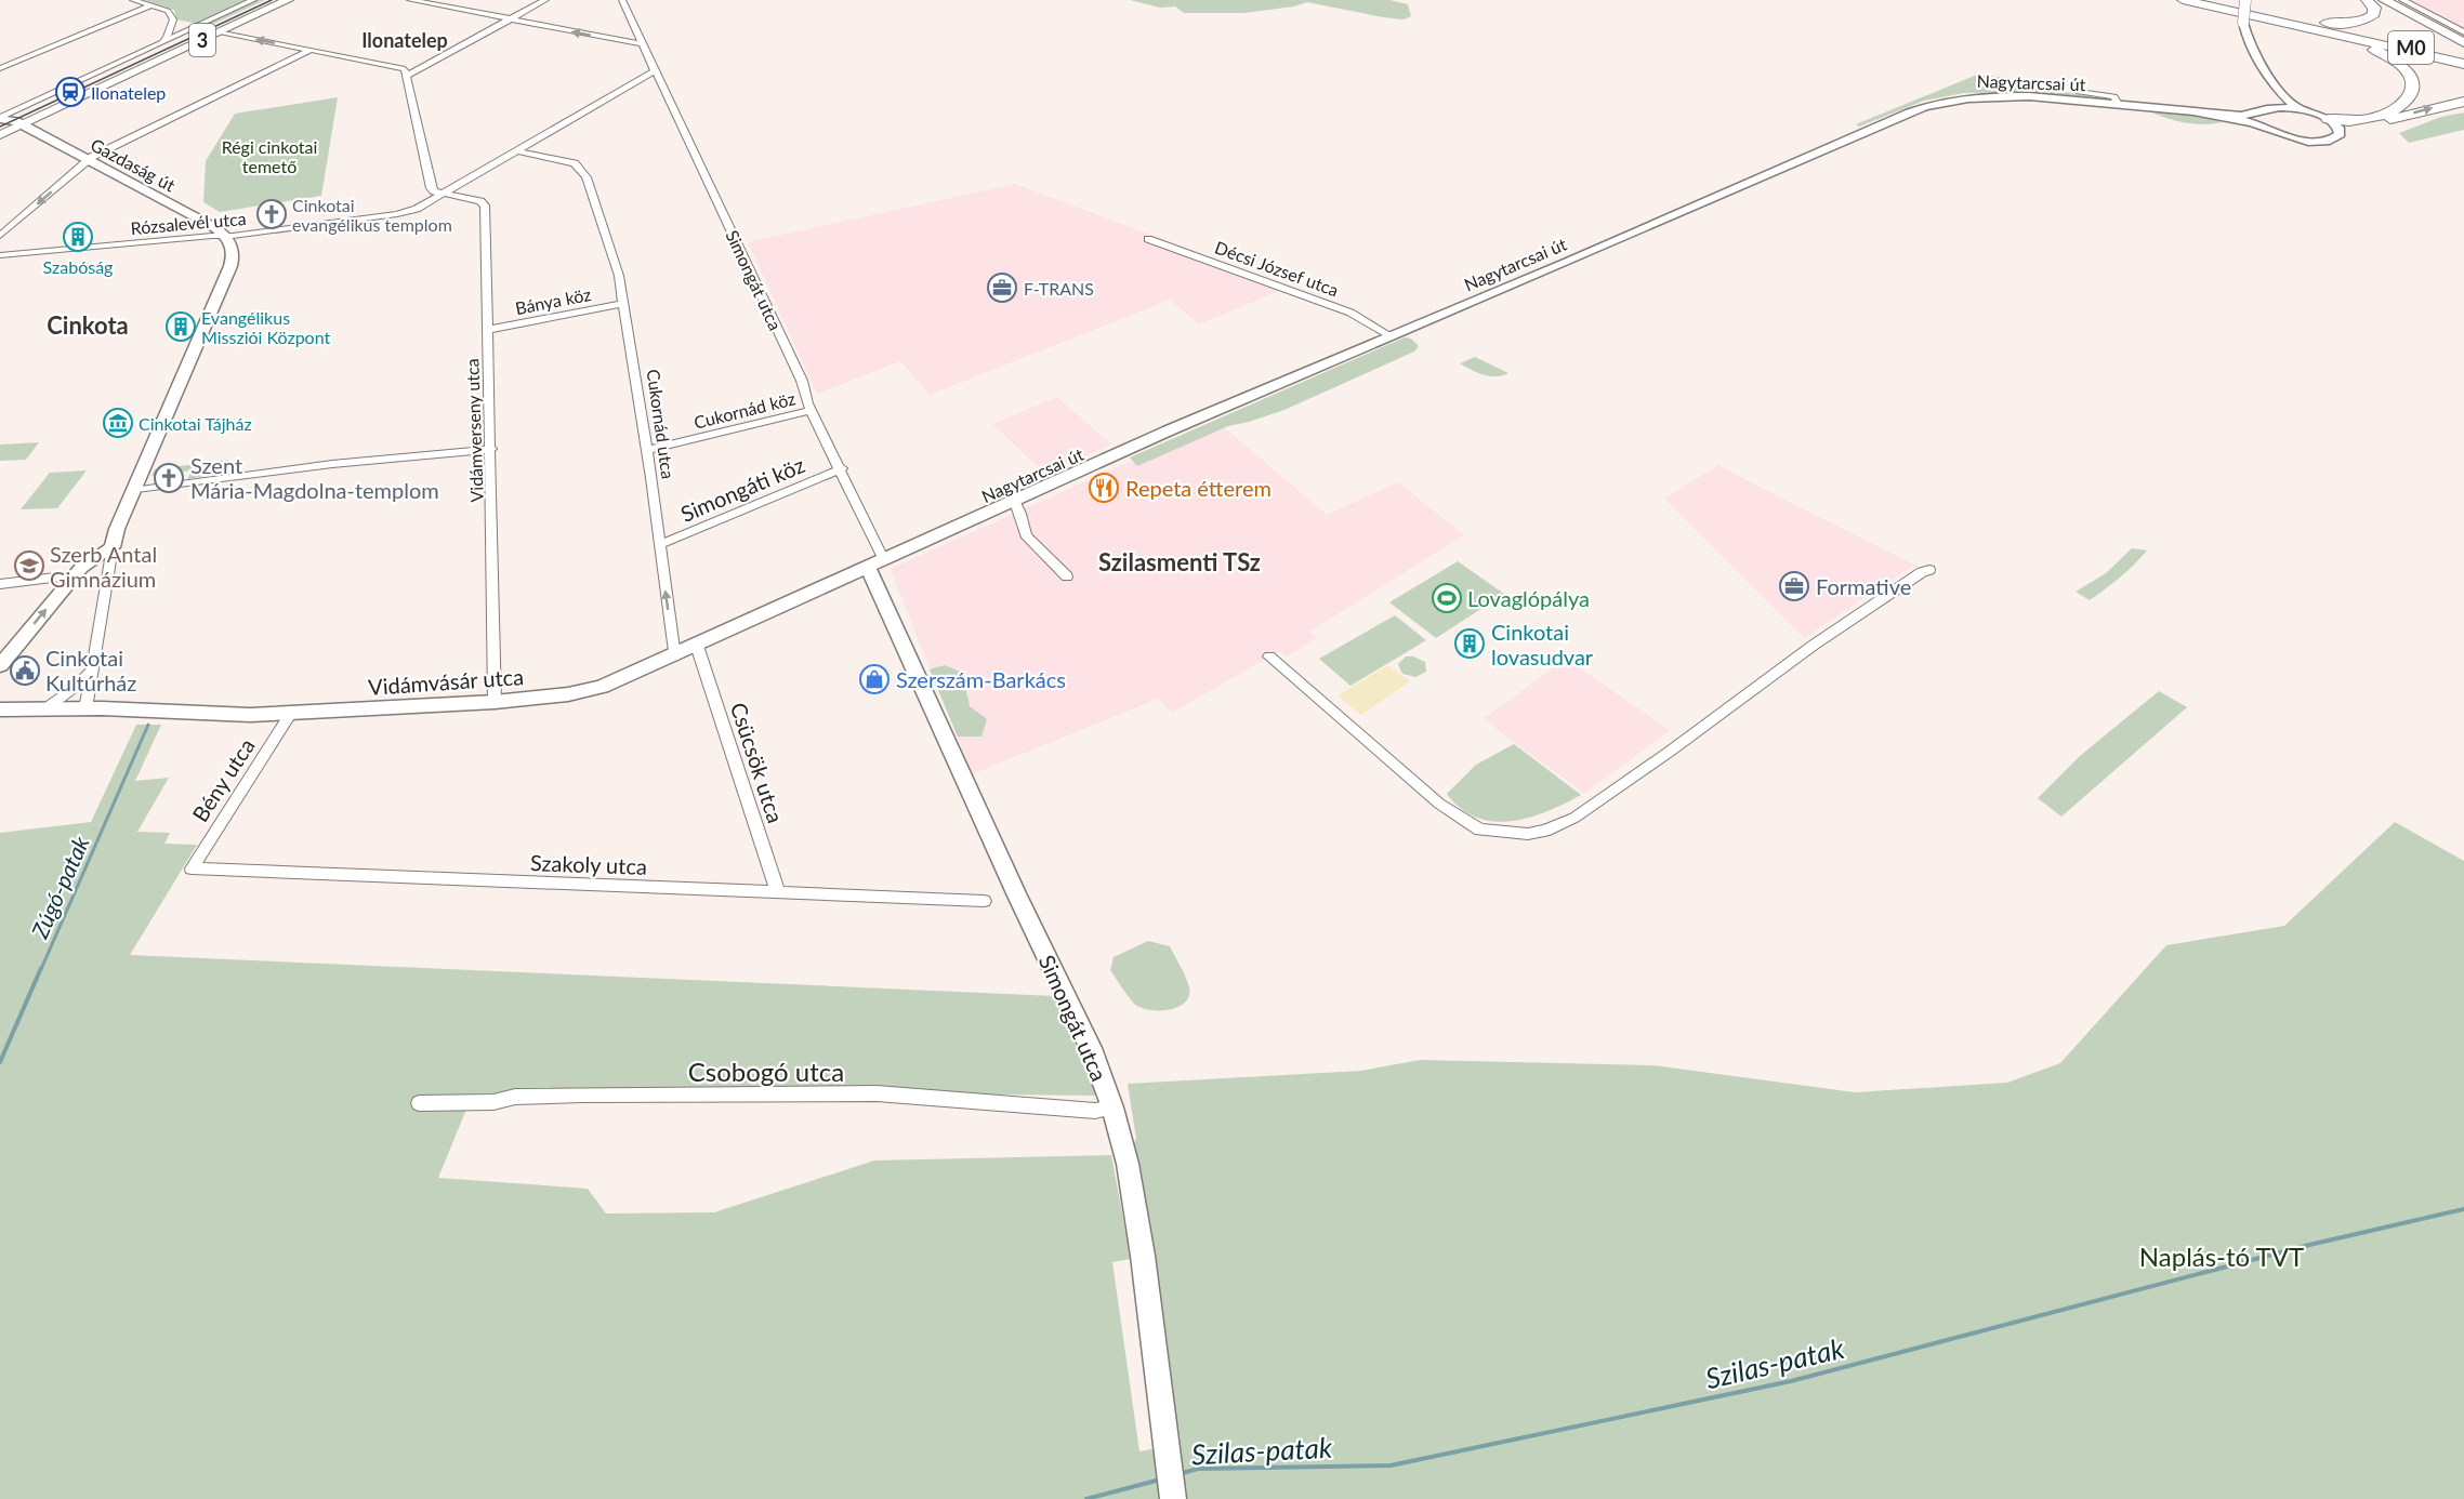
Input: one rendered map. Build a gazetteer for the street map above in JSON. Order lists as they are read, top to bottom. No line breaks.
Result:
{"streets":{"highway":["M0"],"main road":["3","Nagytarcsai út","Gazdaság út","Simongát utca","Vidámvásár utca"],"street":["Rózsalevél utca","Décsi József utca","Bánya köz","Cukornád köz","Cukornád utca","Vidámverseny utca","Simongáti köz","Csücsök utca","Bény utca","Szakoly utca","Csobogó utca"]},"crossings":[["3","Gazdaság út"],["Nagytarcsai út","Décsi József utca"],["Nagytarcsai út","Simongát utca"],["Nagytarcsai út","Vidámvásár utca"],["Gazdaság út","Rózsalevél utca"],["Rózsalevél utca","Simongát utca"],["Rózsalevél utca","Cukornád utca"],["Rózsalevél utca","Vidámverseny utca"],["Simongát utca","Cukornád köz"],["Simongát utca","Simongáti köz"],["Simongát utca","Vidámvásár utca"],["Simongát utca","Csobogó utca"],["Bánya köz","Cukornád utca"],["Bánya köz","Vidámverseny utca"],["Cukornád köz","Cukornád utca"],["Cukornád utca","Simongáti köz"],["Cukornád utca","Vidámvásár utca"],["Vidámverseny utca","Vidámvásár utca"],["Vidámvásár utca","Csücsök utca"],["Vidámvásár utca","Bény utca"],["Csücsök utca","Szakoly utca"],["Bény utca","Szakoly utca"]],"districts":["Ilonatelep","Cinkota","Szilasmenti TSz"],"water":["Zúgó-patak","Szilas-patak"],"parks":["Régi cinkotai temető","Naplás-tó TVT"],"places":{"station":["Ilonatelep"],"church":["Cinkotai evangélikus templom","Szent Mária-Magdolna-templom"],"building":["Szabóság","Evangélikus Missziói Központ","Cinkotai lovasudvar"],"office":["F-TRANS","Formative"],"museum":["Cinkotai Tájház"],"restaurant":["Repeta étterem"],"school or university":["Szerb Antal Gimnázium"],"sports":["Lovaglópálya"],"public building":["Cinkotai Kultúrház"],"shop":["Szerszám-Barkács"]}}
